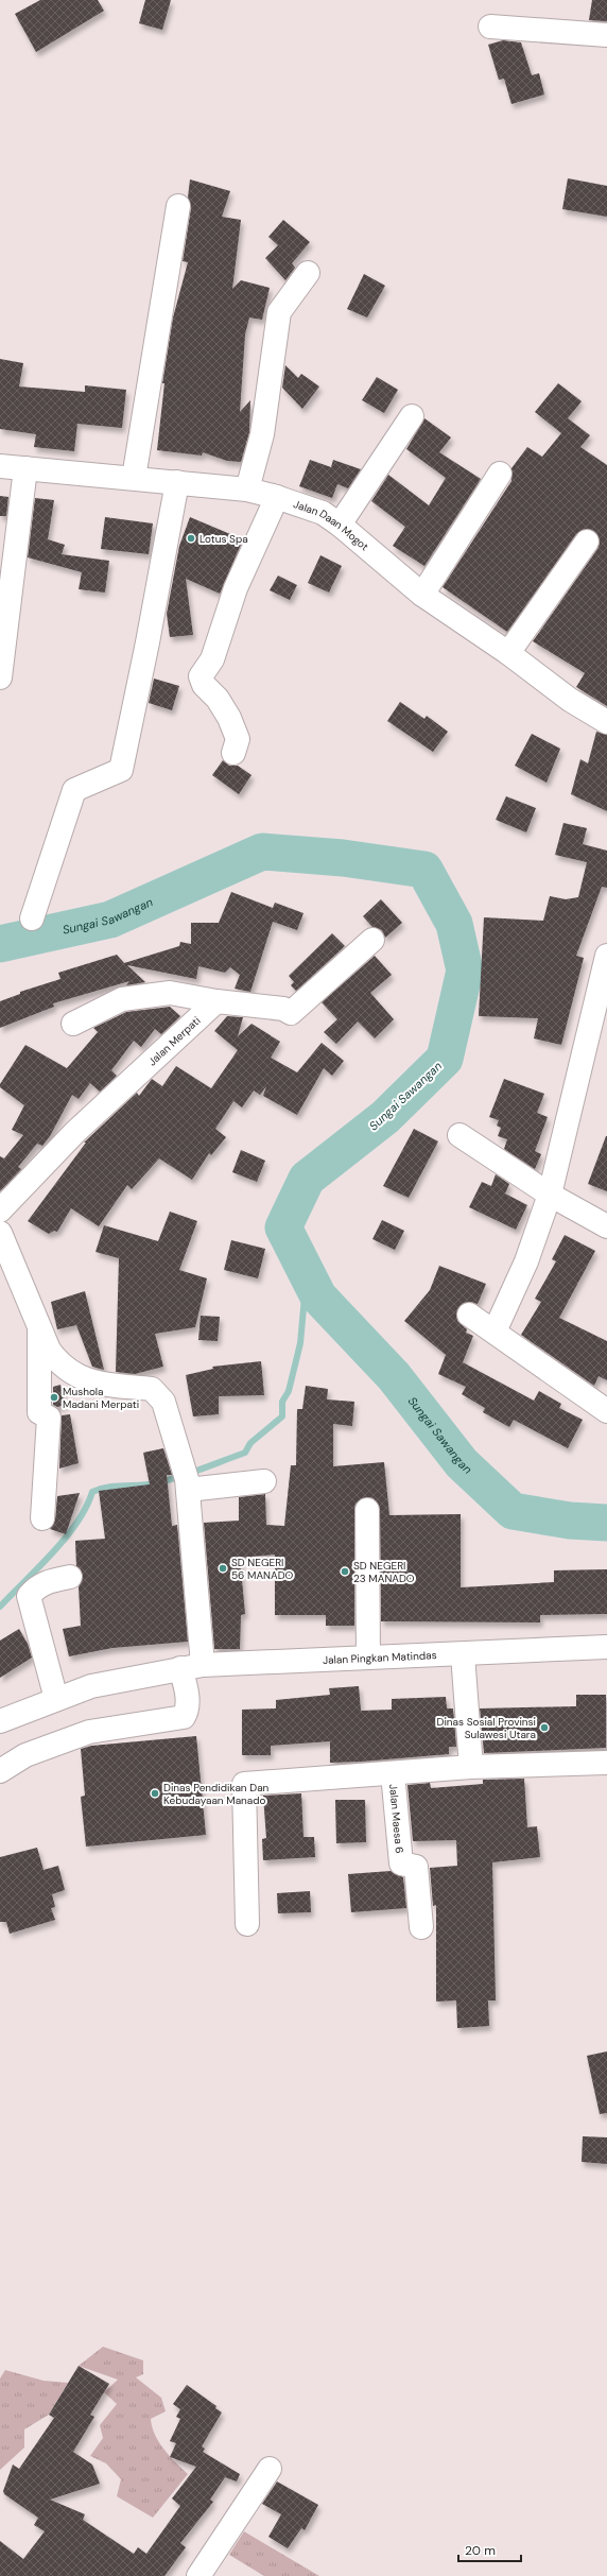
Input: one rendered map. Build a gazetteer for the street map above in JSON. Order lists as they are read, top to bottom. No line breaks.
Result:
{"streets":{"street":["Jalan Daan Mogot","Jalan Merpati","Jalan Pingkan Matindas","Jalan Maesa 6"]},"water":["Sungai Sawangan"],"places":["Lotus Spa","Mushola Madani Merpati","SD NEGERI 56 MANADO","SD NEGERI 23 MANADO","Dinas Sosial Provinsi Sulawesi Utara","Dinas Pendidikan Dan Kebudayaan Manado"],"scale_bar":"20 m"}
